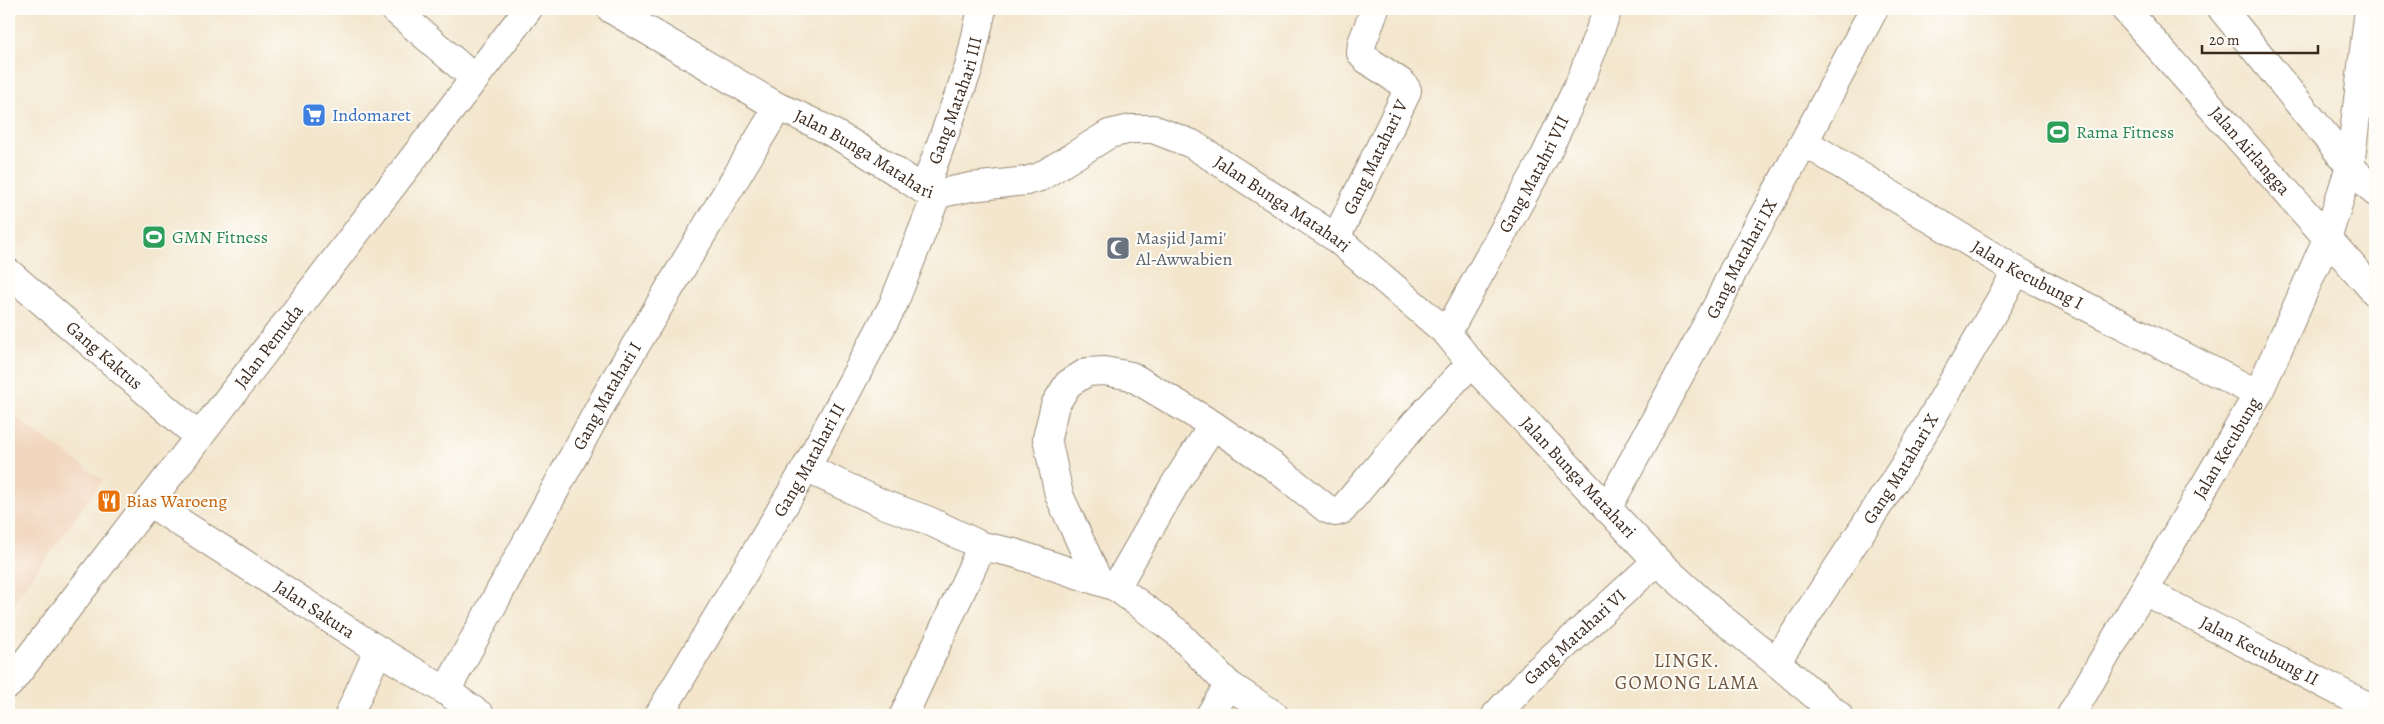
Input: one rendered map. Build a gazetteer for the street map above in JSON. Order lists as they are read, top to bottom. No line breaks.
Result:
{"streets":{"street":["Gang Matahari III","Jalan Airlangga","Jalan Bunga Matahari","Gang Matahari V","Gang Matahri VII","Gang Matahari IX","Jalan Kecubung I","Jalan Pemuda","Gang Kaktus","Gang Matahari I","Jalan Kecubung","Gang Matahari II","Gang Matahari X","Jalan Sakura","Gang Matahari VI","Jalan Kecubung II"]},"crossings":[["Gang Matahari III","Jalan Bunga Matahari"],["Gang Matahari III","Gang Matahari II"],["Jalan Airlangga","Jalan Kecubung"],["Jalan Bunga Matahari","Gang Matahari V"],["Jalan Bunga Matahari","Gang Matahri VII"],["Jalan Bunga Matahari","Gang Matahari IX"],["Jalan Bunga Matahari","Gang Matahari I"],["Jalan Bunga Matahari","Gang Matahari II"],["Jalan Bunga Matahari","Gang Matahari X"],["Jalan Bunga Matahari","Gang Matahari VI"],["Gang Matahari IX","Jalan Kecubung I"],["Jalan Kecubung I","Jalan Kecubung"],["Jalan Kecubung I","Gang Matahari X"],["Jalan Pemuda","Gang Kaktus"],["Jalan Pemuda","Jalan Sakura"],["Gang Matahari I","Jalan Sakura"],["Jalan Kecubung","Jalan Kecubung II"]],"districts":["LINGK. GOMONG LAMA"],"places":{"supermarket":["Indomaret"],"sports":["Rama Fitness","GMN Fitness"],"mosque":["Masjid Jami' Al-Awwabien"],"restaurant":["Bias Waroeng"]},"scale_bar":"20 m"}
